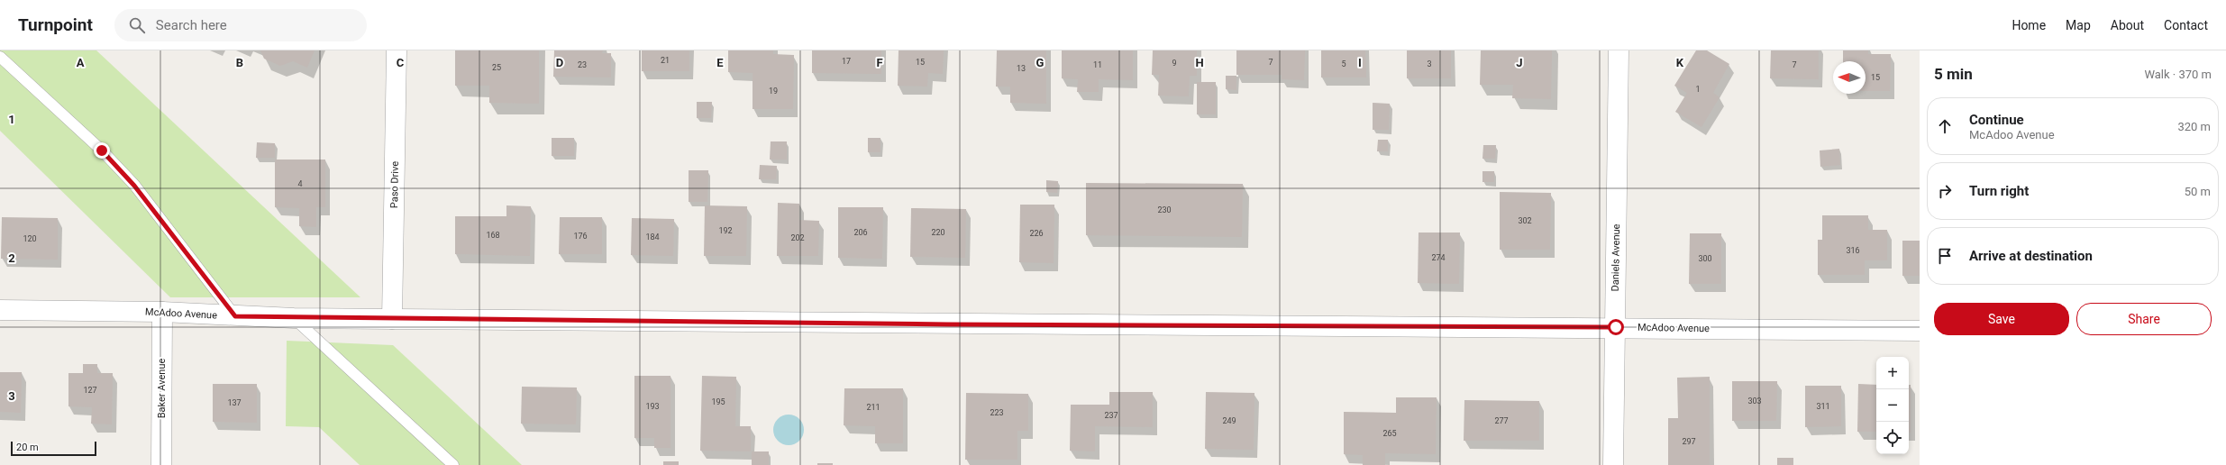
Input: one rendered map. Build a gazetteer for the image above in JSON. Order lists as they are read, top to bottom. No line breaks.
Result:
{"streets":{"street":["Paso Drive","Daniels Avenue","McAdoo Avenue","Baker Avenue"]},"crossings":[["Paso Drive","McAdoo Avenue"],["Daniels Avenue","McAdoo Avenue"],["McAdoo Avenue","Baker Avenue"]],"house_numbers":["21","17","15","7","9","5","3","23","11","7","25","13","15","1","19","4","230","302","192","206","220","226","168","176","184","202","120","316","274","300","127","303","195","137","193","311","211","223","237","249","277","265","297"],"scale_bar":"20 m","north":"left","page":{"header":"Turnpoint","search":"Search here","nav":["Home","Map","About","Contact"],"heading":["5 min","Walk · 370 m"],"list":[["Continue","McAdoo Avenue","320 m"],["Turn right","50 m"],"Arrive at destination"],"buttons":["Save","Share"],"map_buttons":["+","−"],"scale":"20 m"},"grid":{"columns":["A","B","C","D","E","F","G","H","I","J","K"],"rows":["1","2","3"]}}
